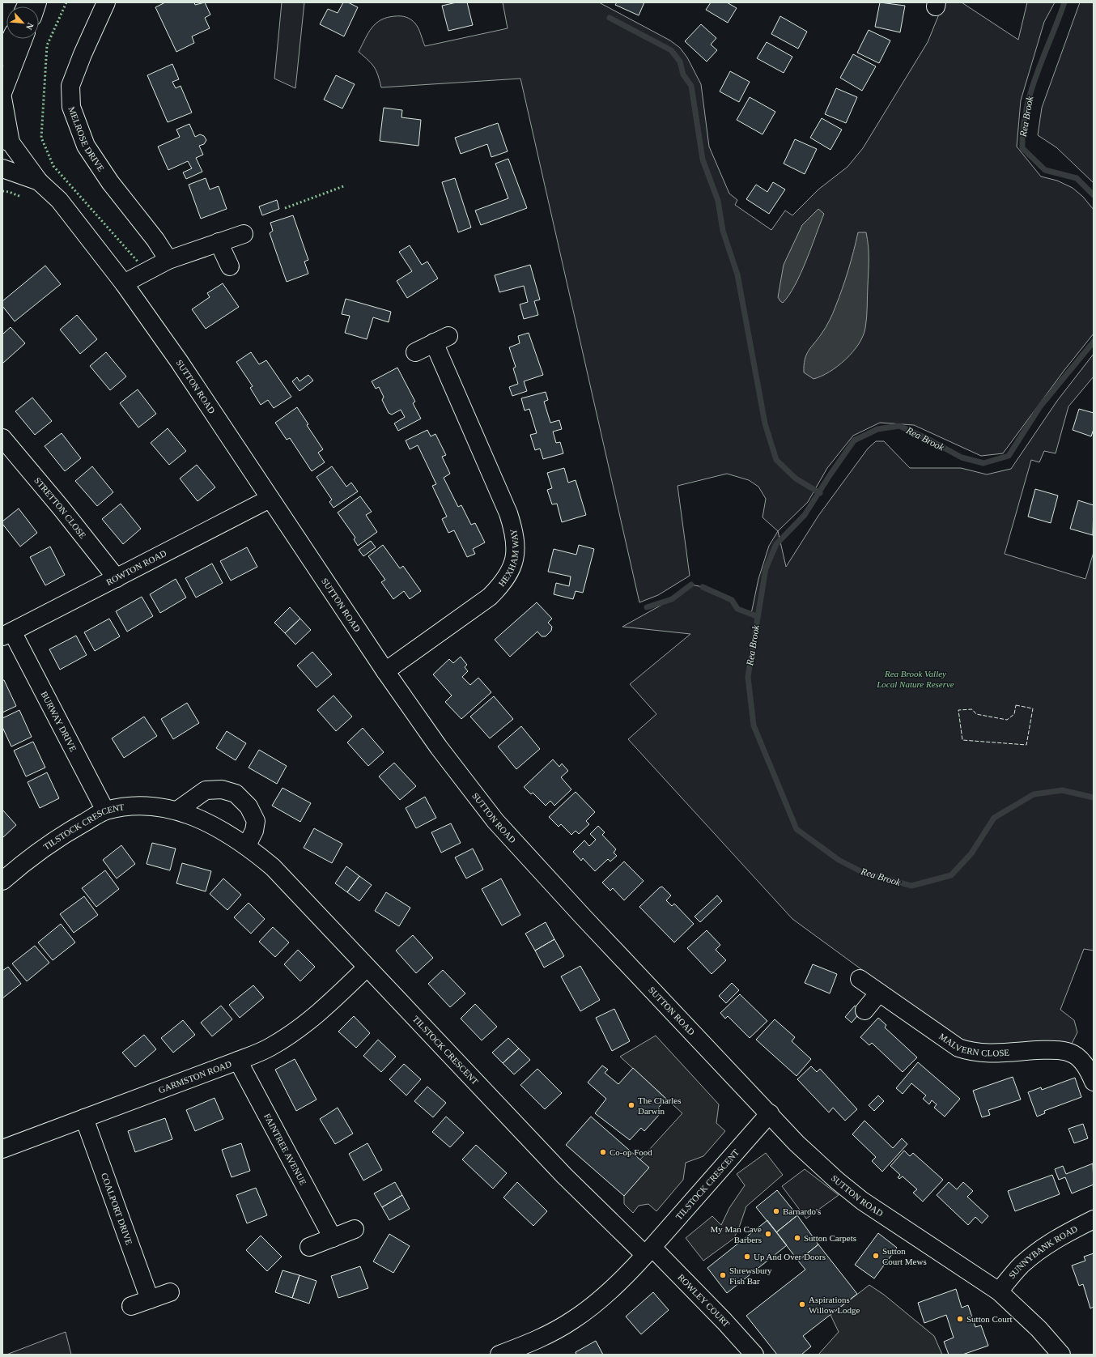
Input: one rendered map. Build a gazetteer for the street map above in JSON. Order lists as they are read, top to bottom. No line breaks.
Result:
{"streets":{"street":["MELROSE DRIVE","SUTTON ROAD","STRETTON CLOSE","HEXHAM WAY","ROWTON ROAD","BURWAY DRIVE","TILSTOCK CRESCENT","MALVERN CLOSE","GARMSTON ROAD","FAINTREE AVENUE","COALPORT DRIVE","SUNNYBANK ROAD","ROWLEY COURT"]},"crossings":[["SUTTON ROAD","HEXHAM WAY"],["SUTTON ROAD","ROWTON ROAD"],["SUTTON ROAD","TILSTOCK CRESCENT"],["SUTTON ROAD","SUNNYBANK ROAD"],["STRETTON CLOSE","ROWTON ROAD"],["ROWTON ROAD","BURWAY DRIVE"],["BURWAY DRIVE","TILSTOCK CRESCENT"],["TILSTOCK CRESCENT","GARMSTON ROAD"],["TILSTOCK CRESCENT","ROWLEY COURT"],["GARMSTON ROAD","FAINTREE AVENUE"],["GARMSTON ROAD","COALPORT DRIVE"]],"water":["Rea Brook"],"parks":["Rea Brook Valley Local Nature Reserve"],"places":["The Charles Darwin","Co-op Food","Barnardo's","My Man Cave Barbers","Sutton Carpets","Sutton Court Mews","Up And Over Doors","Shrewsbury Fish Bar","Aspirations Willow Lodge","Sutton Court"],"north":"bottom right"}
